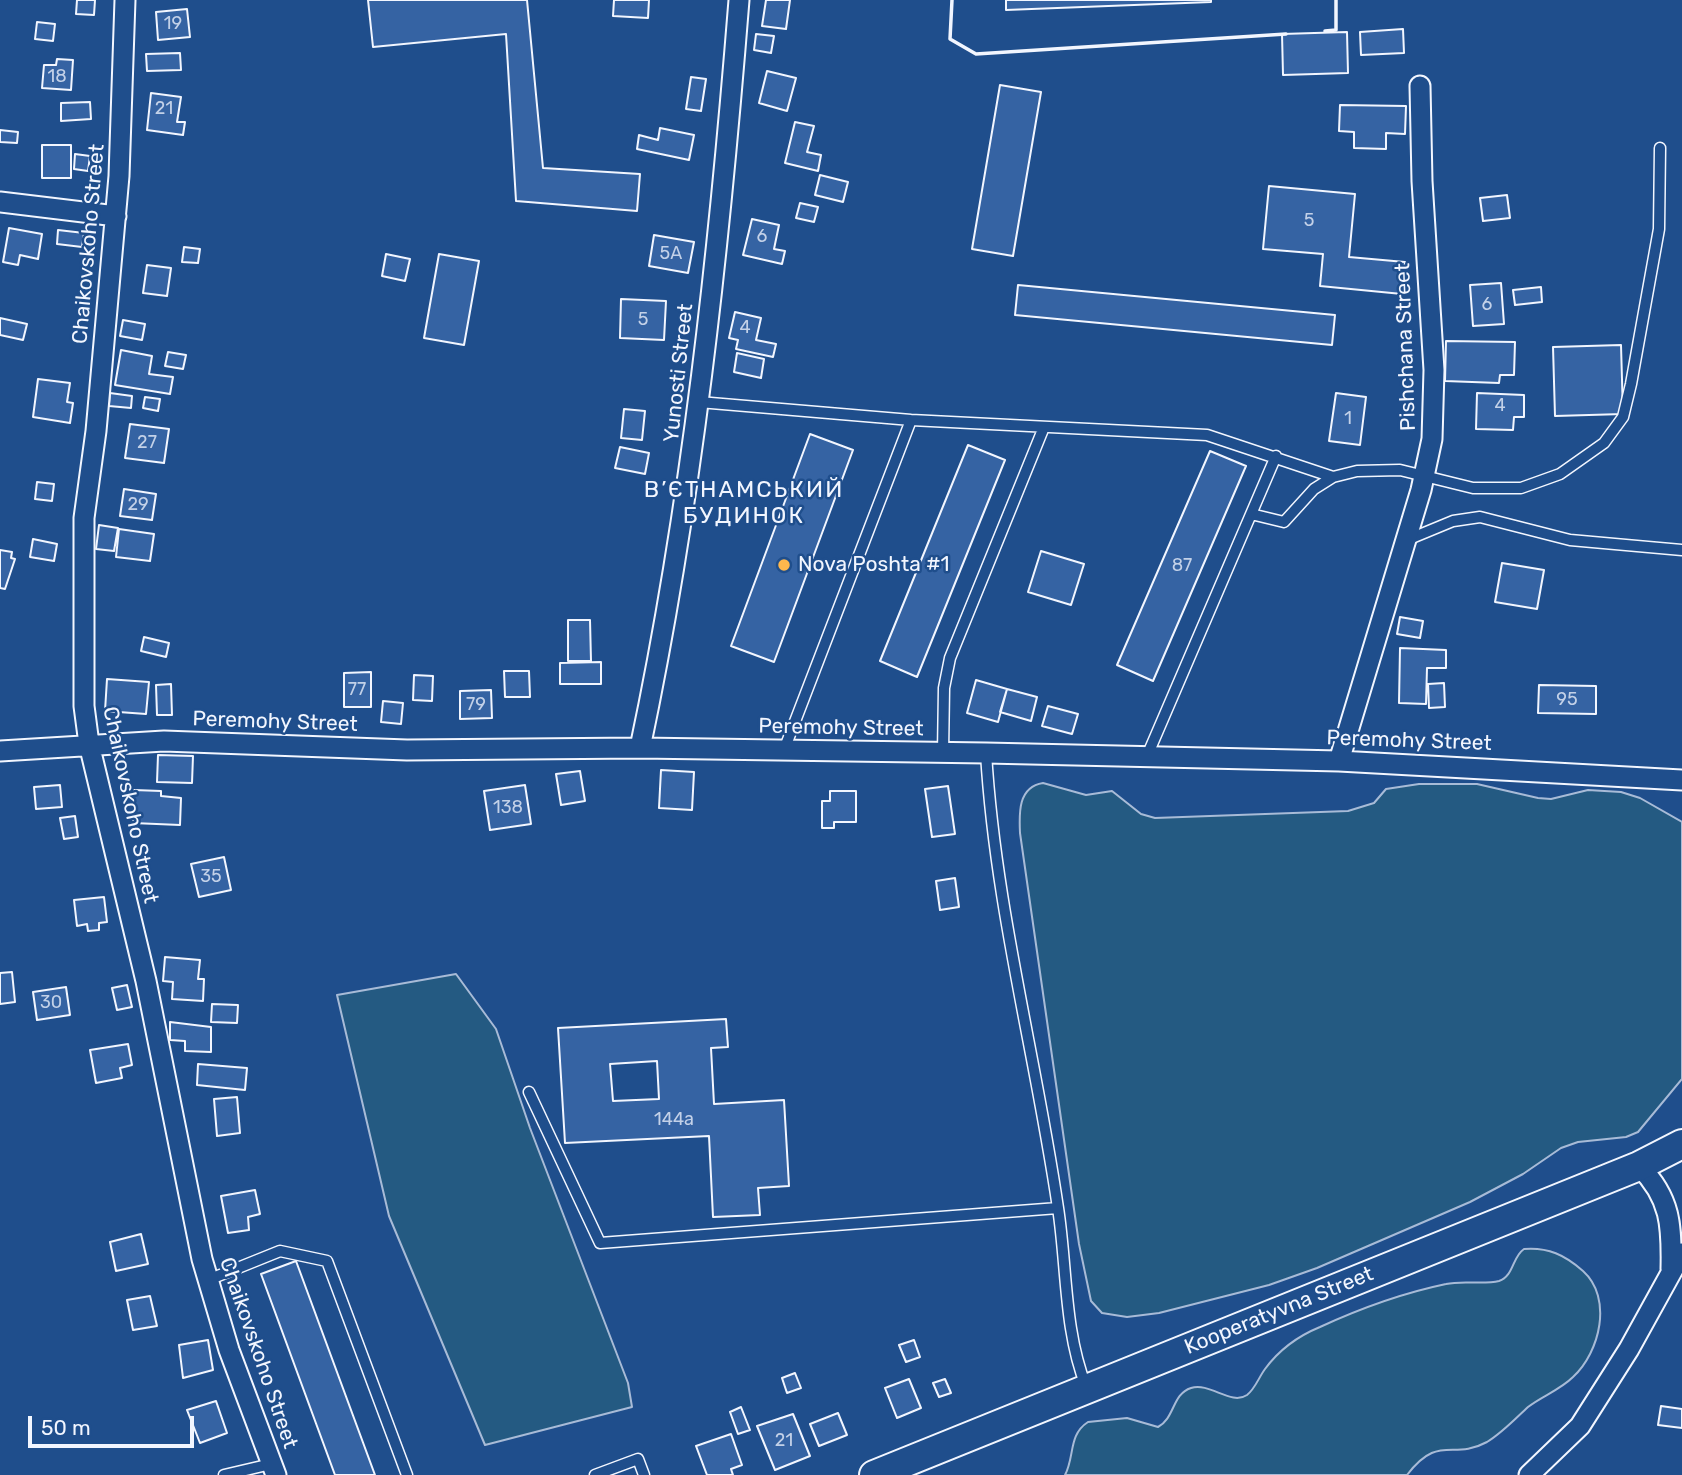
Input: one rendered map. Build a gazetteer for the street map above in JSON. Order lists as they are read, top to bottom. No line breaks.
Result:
{"streets":{"street":["Chaikovskoho Street","Pishchana Street","Yunosti Street","Peremohy Street","Kooperatyvna Street"]},"crossings":[["Chaikovskoho Street","Peremohy Street"],["Pishchana Street","Peremohy Street"],["Yunosti Street","Peremohy Street"]],"districts":["В’ЄТНАМСЬКИЙ БУДИНОК"],"places":["Nova Poshta #1"],"house_numbers":["19","18","21","5","6","5А","6","5","4","4","1","27","29","87","77","95","79","138","35","30","144а","21"],"scale_bar":"50 m"}
